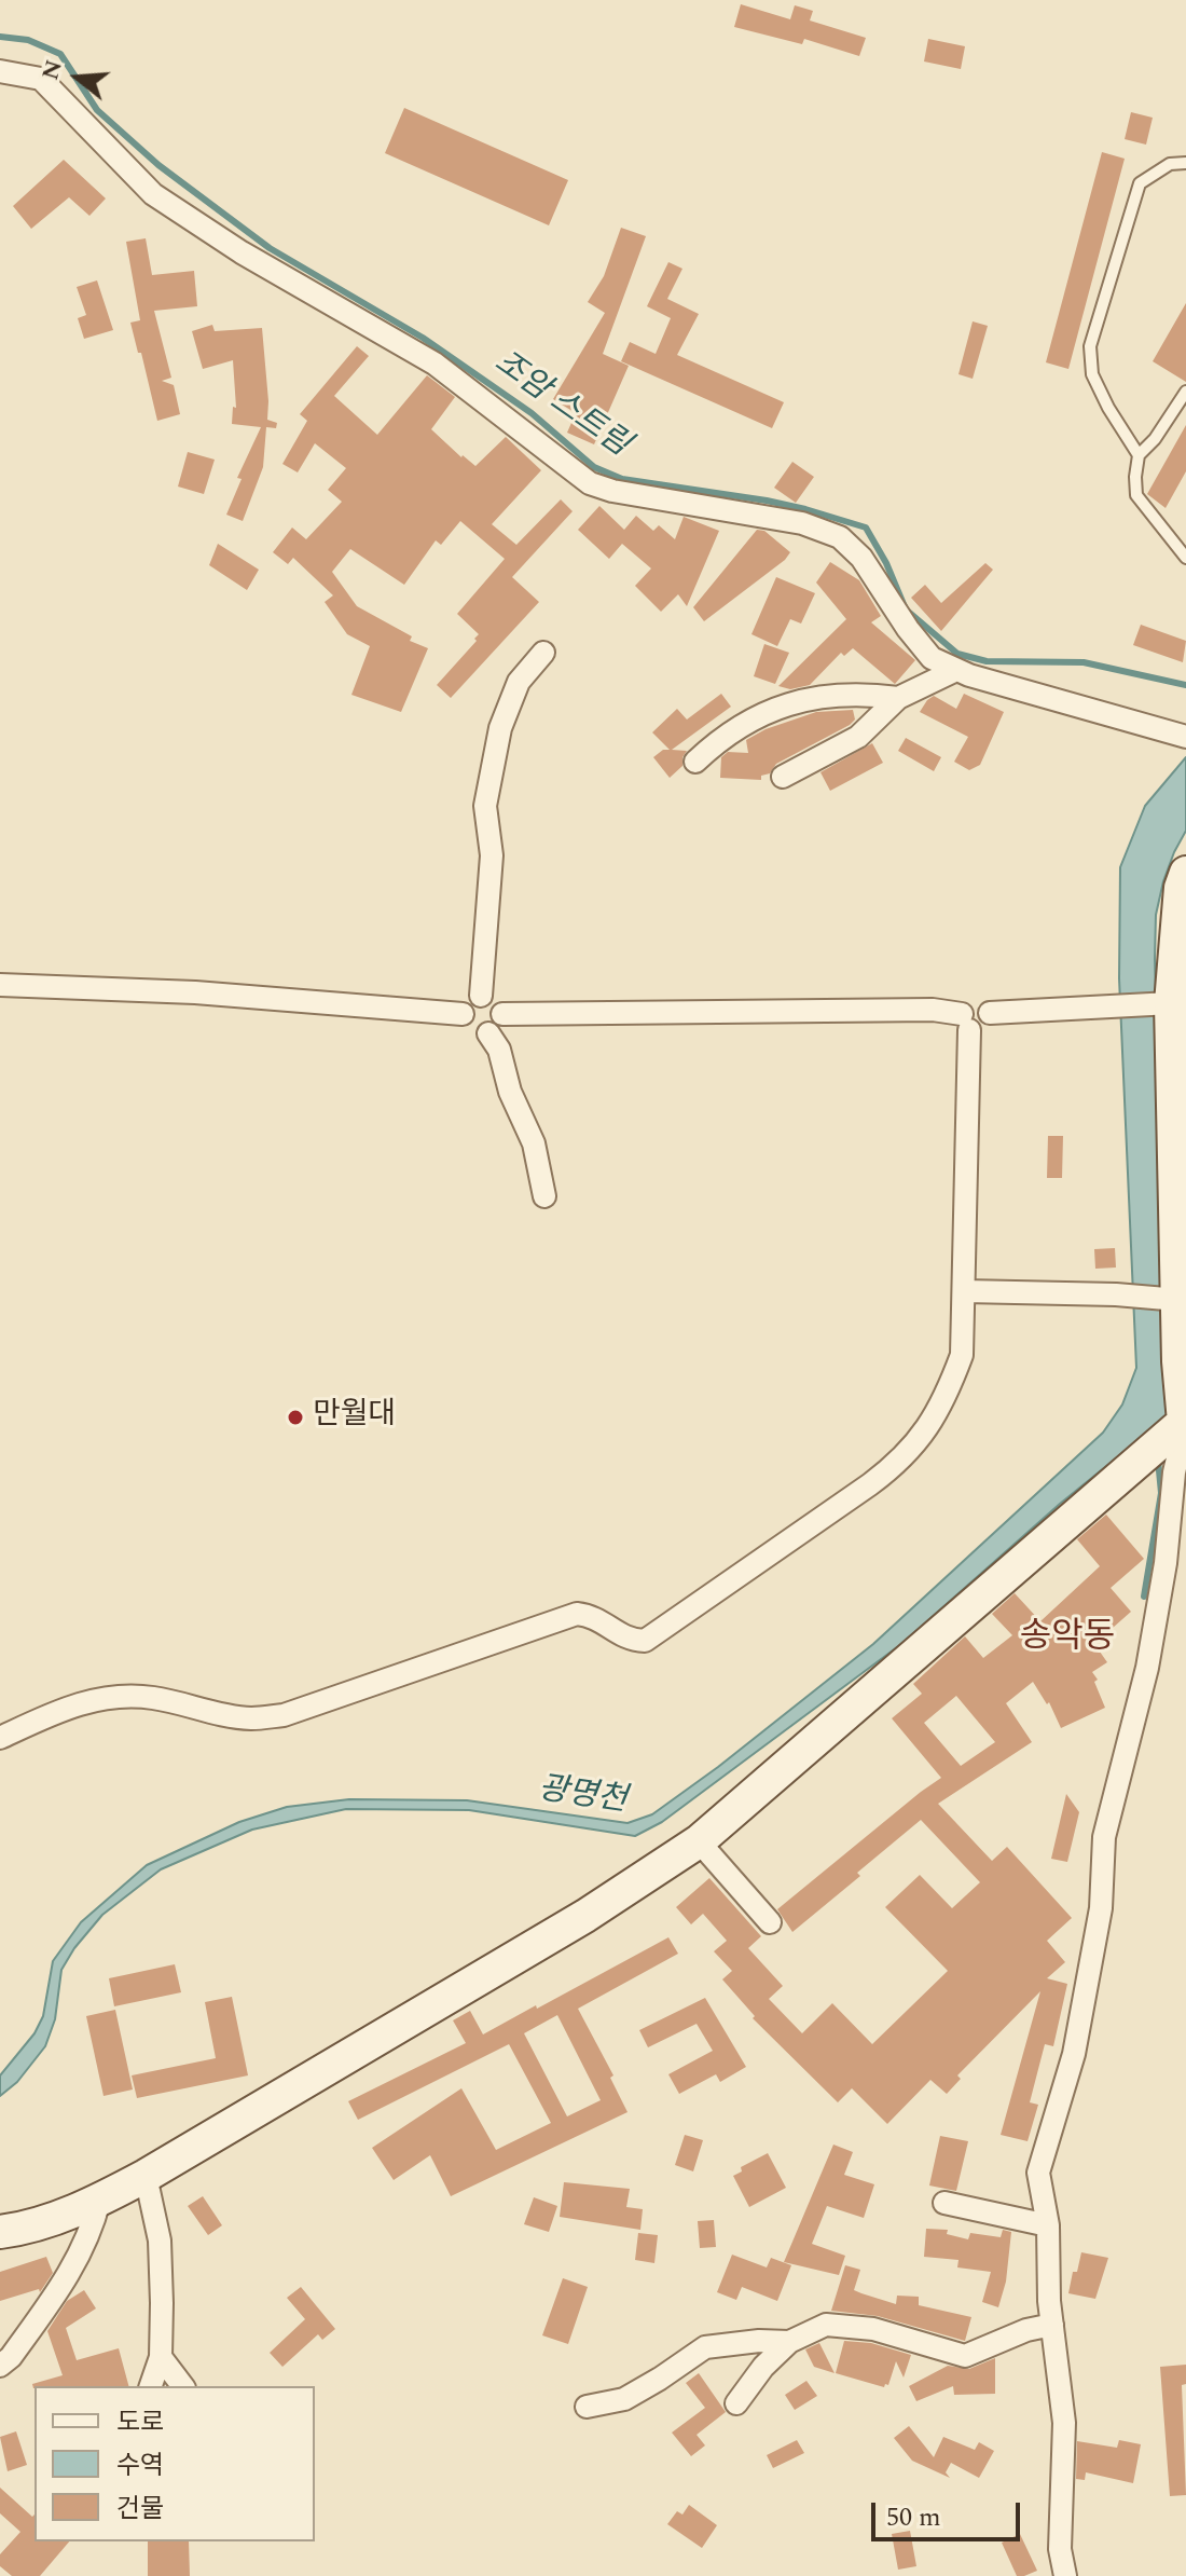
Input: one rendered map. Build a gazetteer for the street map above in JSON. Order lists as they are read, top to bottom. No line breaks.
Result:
{"districts":["송악동"],"water":["조암 스트림","광명천"],"places":["만월대"],"legend":["도로","수역","건물"],"scale_bar":"50 m","north":"left"}
